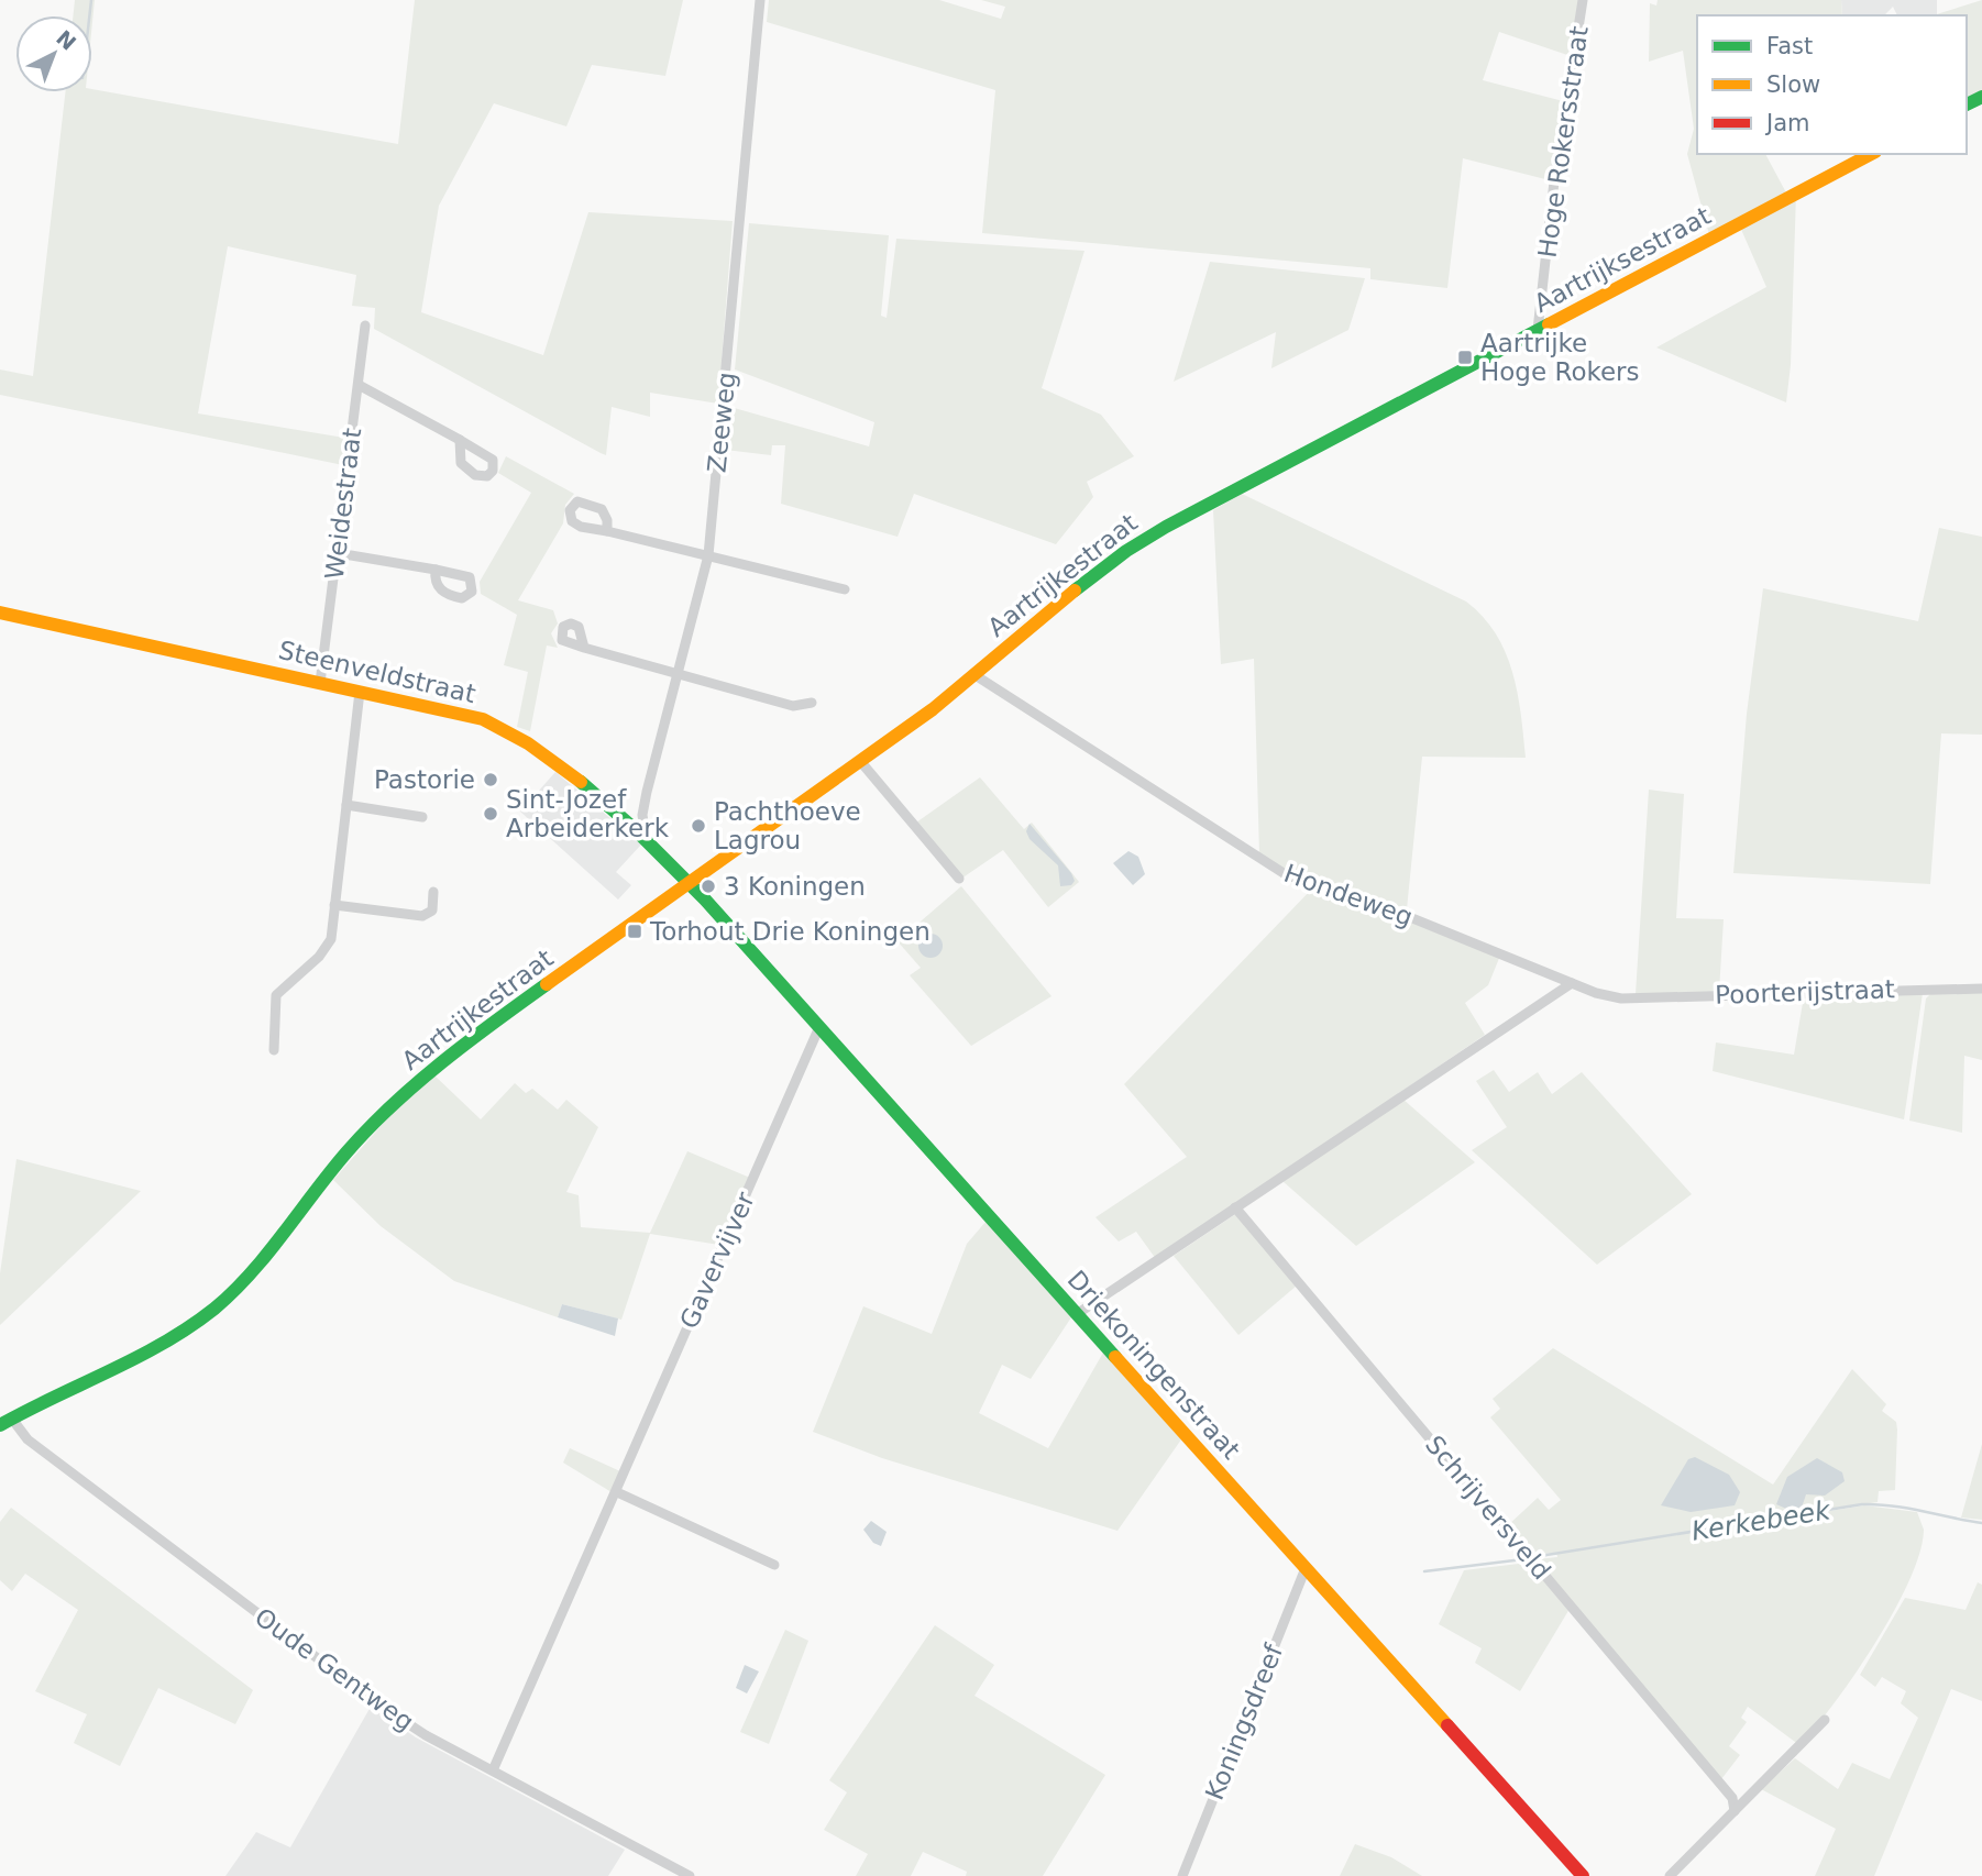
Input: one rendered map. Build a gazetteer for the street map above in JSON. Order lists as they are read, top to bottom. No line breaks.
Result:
{"streets":{"street":["Hoge Rokersstraat","Aartrijksestraat","Zeeweg","Weidestraat","Aartrijkestraat","Steenveldstraat","Hondeweg","Poorterijstraat","Gavervijver","Driekoningenstraat","Schrijversveld","Oude Gentweg","Koningsdreef"]},"crossings":[["Hoge Rokersstraat","Aartrijksestraat"],["Aartrijksestraat","Aartrijkestraat"],["Zeeweg","Steenveldstraat"],["Weidestraat","Steenveldstraat"],["Aartrijkestraat","Steenveldstraat"],["Aartrijkestraat","Hondeweg"],["Aartrijkestraat","Driekoningenstraat"],["Aartrijkestraat","Oude Gentweg"],["Steenveldstraat","Driekoningenstraat"],["Hondeweg","Poorterijstraat"],["Gavervijver","Driekoningenstraat"],["Gavervijver","Oude Gentweg"],["Driekoningenstraat","Koningsdreef"]],"water":["Kerkebeek"],"places":{"transit":["Aartrijke Hoge Rokers","Torhout Drie Koningen"],"other":["Pastorie","Sint-Jozef Arbeiderkerk","Pachthoeve Lagrou","3 Koningen"]},"legend":["Fast","Slow","Jam"],"north":"top right"}
